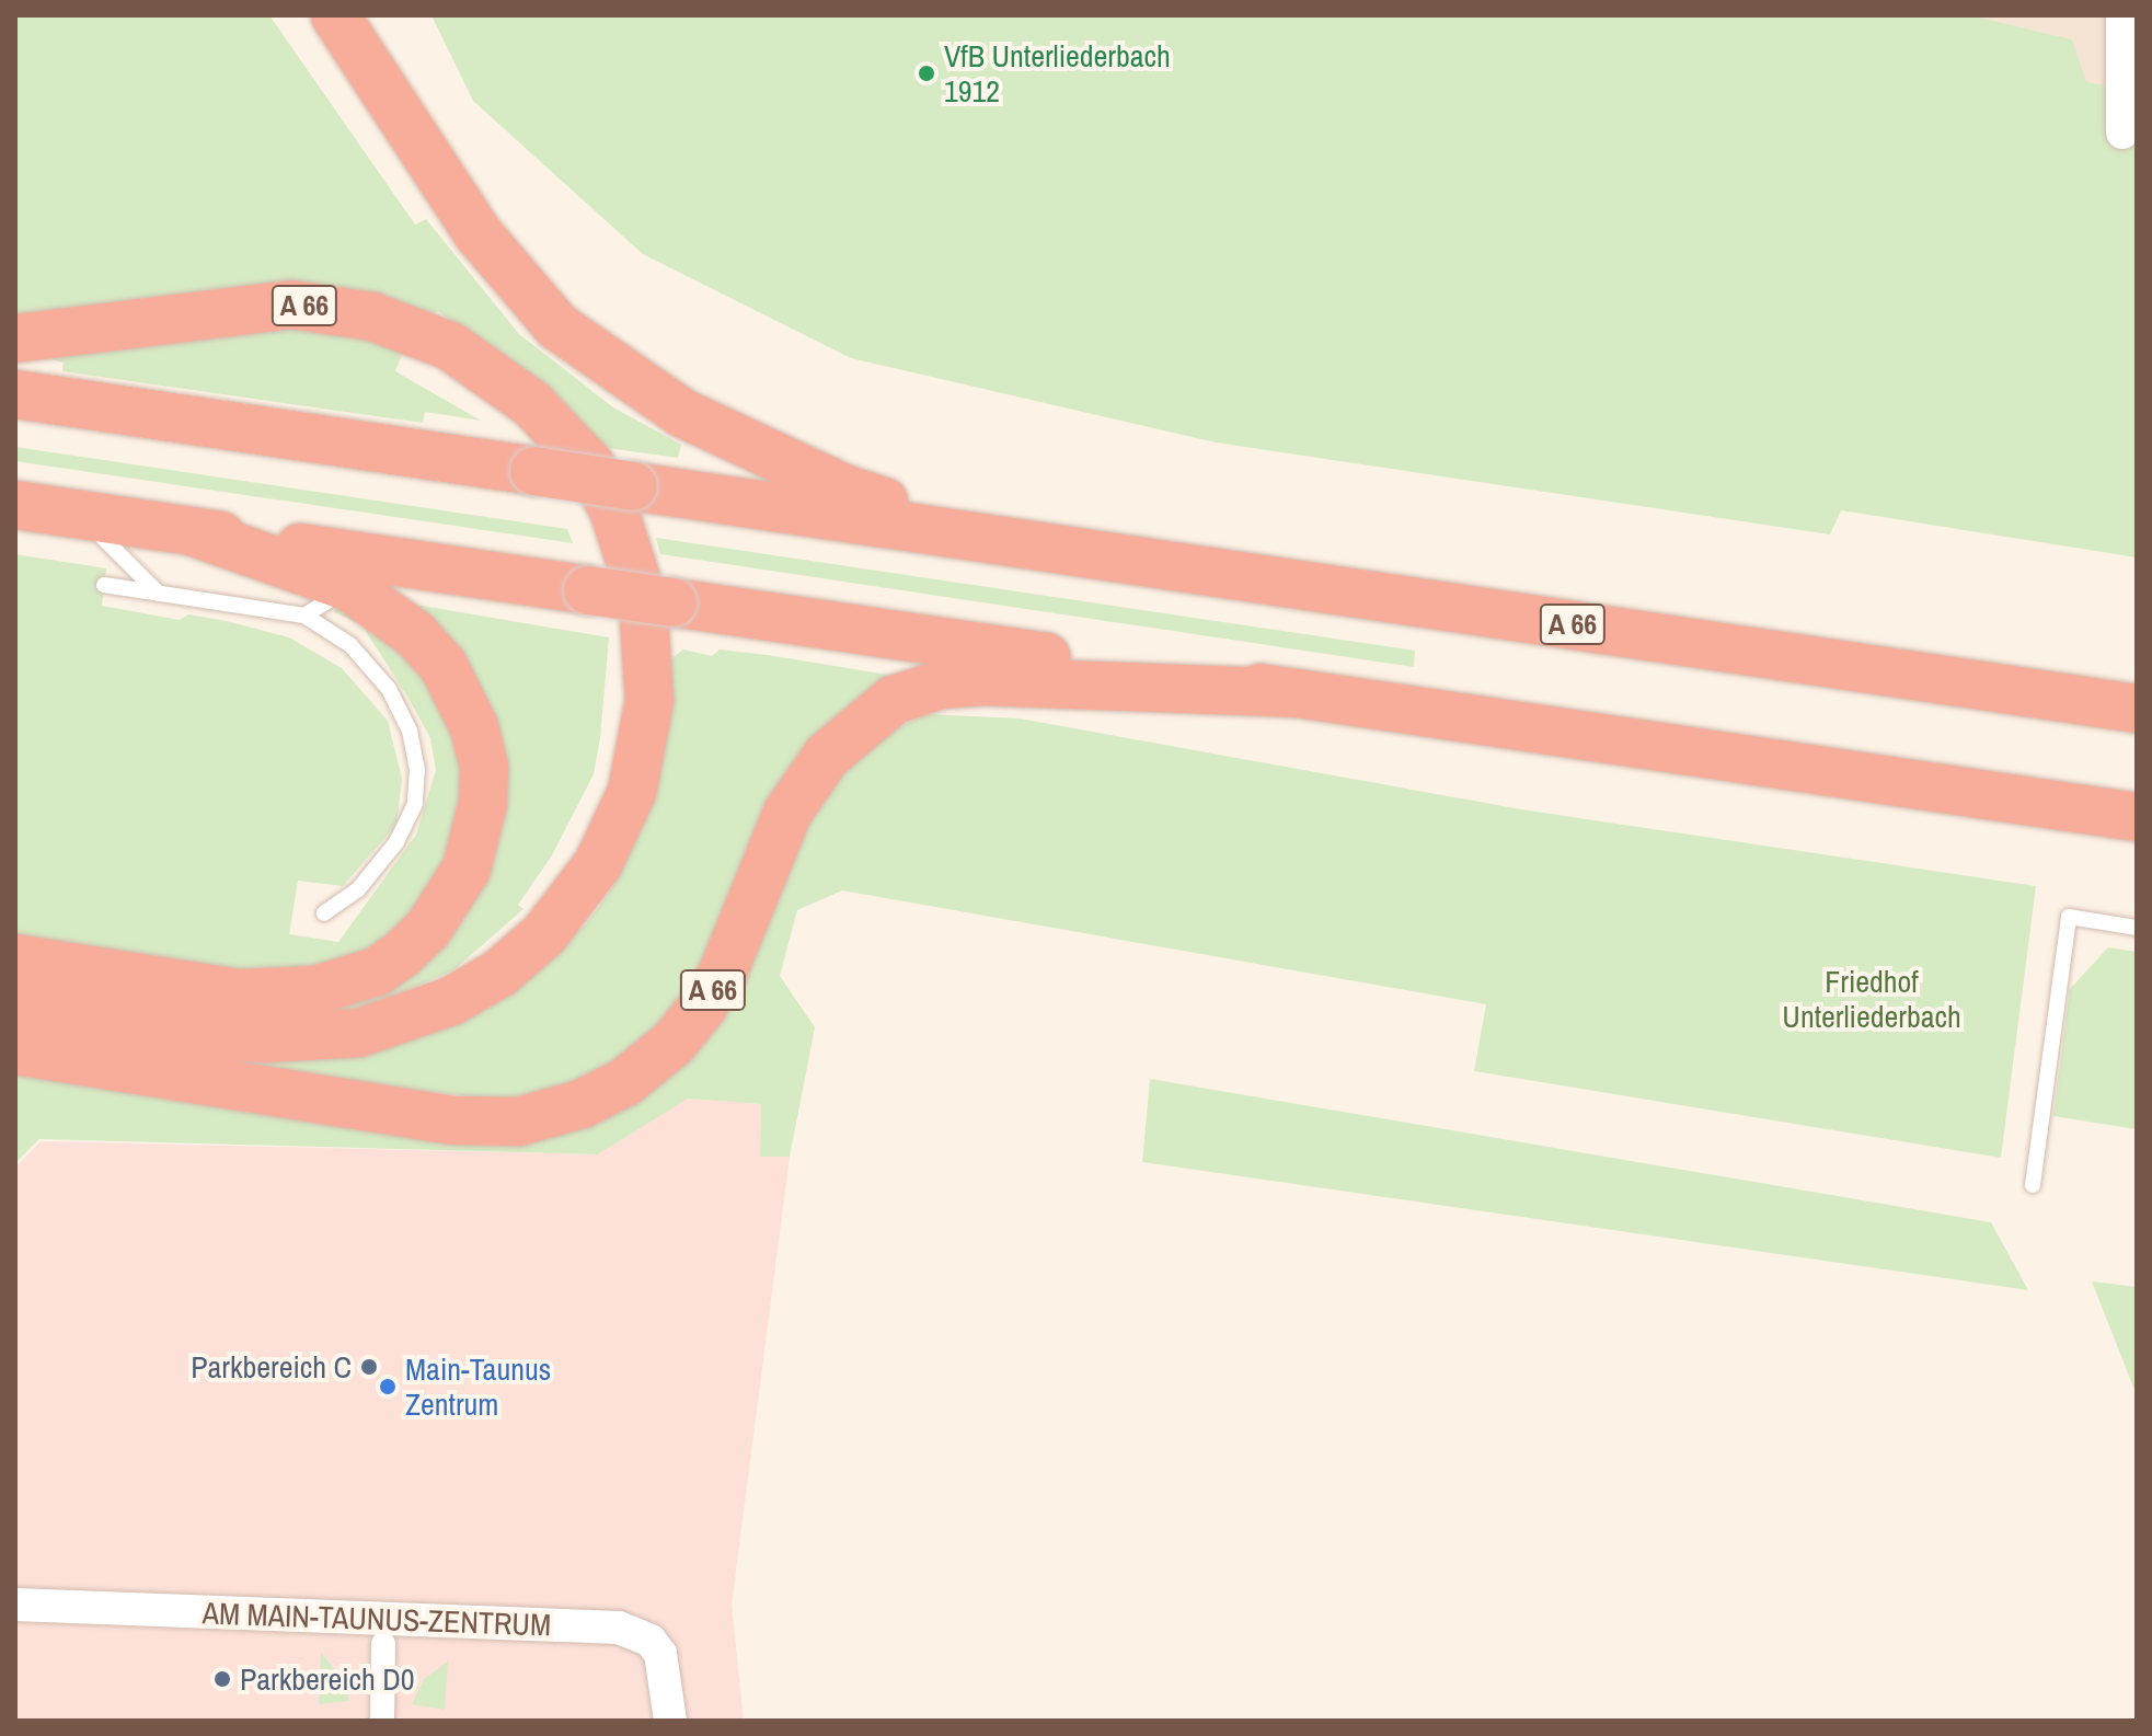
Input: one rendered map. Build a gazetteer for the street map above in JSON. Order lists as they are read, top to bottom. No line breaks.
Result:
{"streets":{"highway":["A 66"],"street":["AM MAIN-TAUNUS-ZENTRUM"]},"parks":["Friedhof Unterliederbach"],"places":["VfB Unterliederbach 1912","Parkbereich C","Main-Taunus Zentrum","Parkbereich D0"]}
